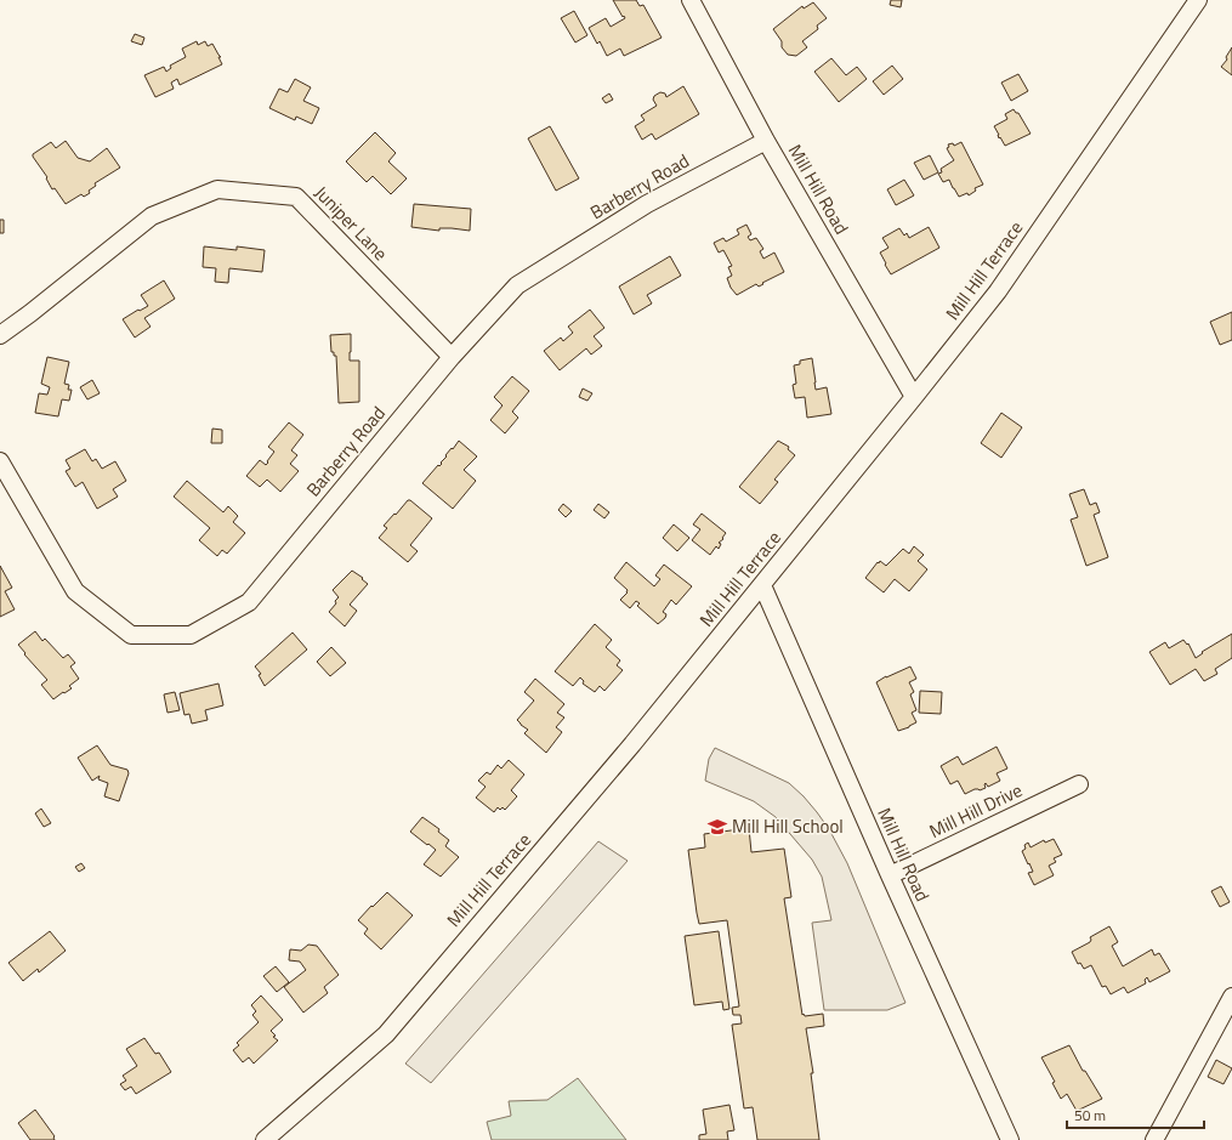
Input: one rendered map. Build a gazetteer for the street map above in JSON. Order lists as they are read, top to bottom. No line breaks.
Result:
{"streets":{"street":["Barberry Road","Mill Hill Road","Juniper Lane","Mill Hill Terrace","Mill Hill Drive"]},"crossings":[["Barberry Road","Mill Hill Road"],["Barberry Road","Juniper Lane"],["Mill Hill Road","Mill Hill Terrace"],["Mill Hill Road","Mill Hill Drive"]],"places":{"school or university":["Mill Hill School"]},"scale_bar":"50 m"}
